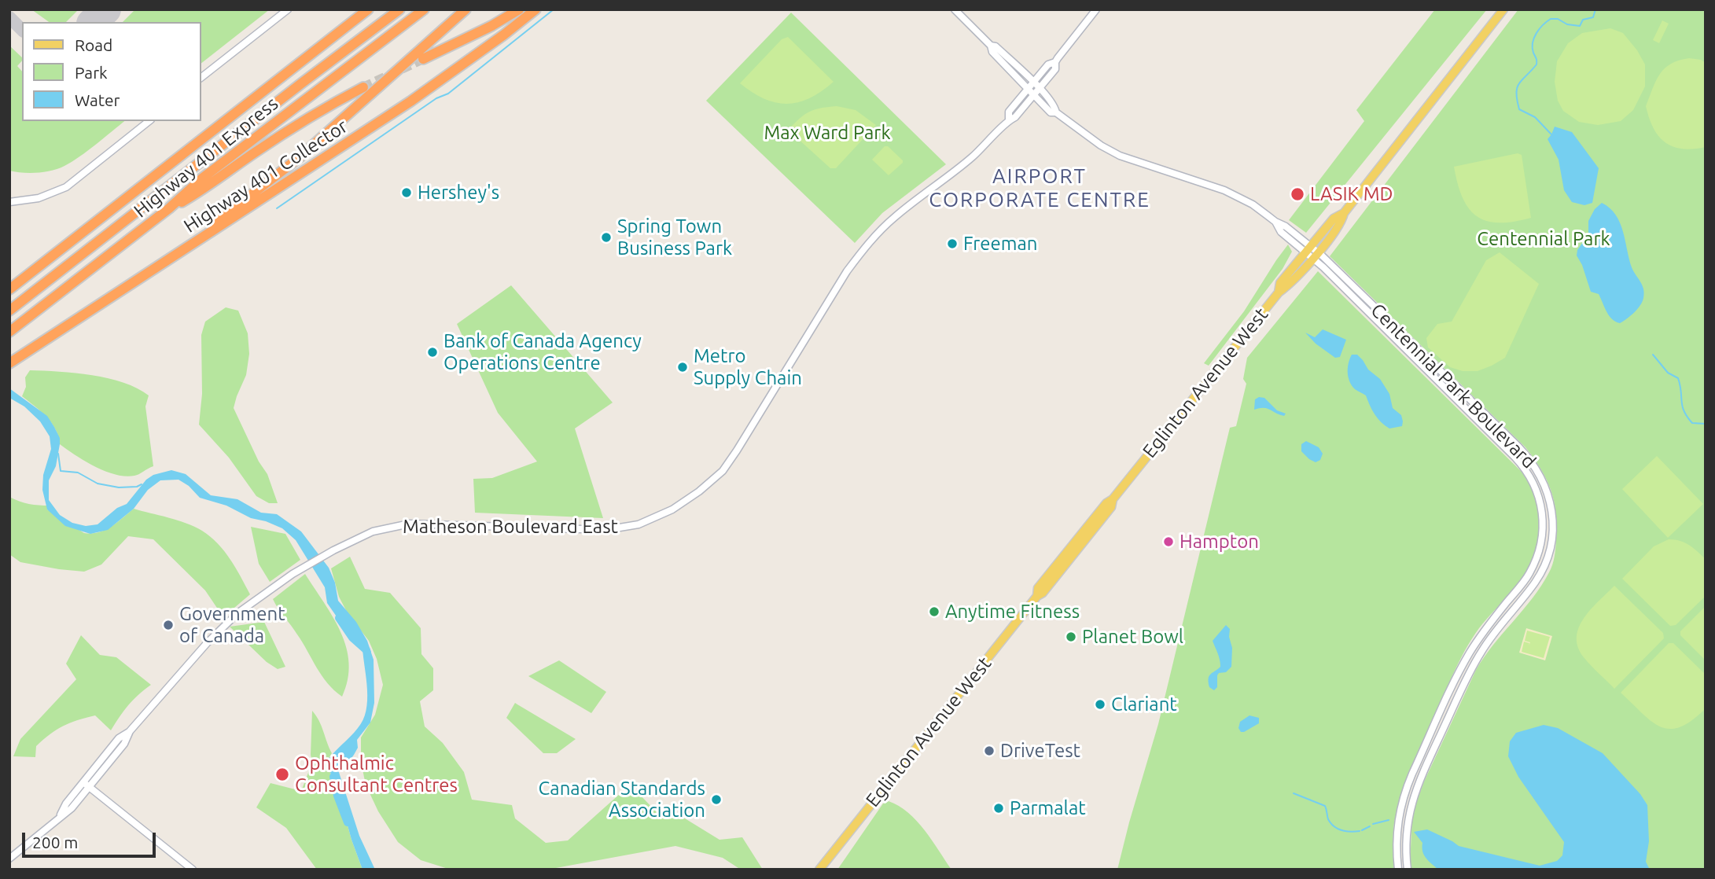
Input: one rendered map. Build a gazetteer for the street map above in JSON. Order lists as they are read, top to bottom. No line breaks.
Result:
{"streets":{"highway":["Highway 401 Express","Highway 401 Collector"],"main road":["Eglinton Avenue West"],"street":["Centennial Park Boulevard","Matheson Boulevard East"]},"crossings":[["Eglinton Avenue West","Centennial Park Boulevard"]],"districts":["AIRPORT CORPORATE CENTRE"],"parks":["Max Ward Park","Centennial Park"],"places":["Hershey's","LASIK MD","Spring Town Business Park","Freeman","Bank of Canada Agency Operations Centre","Metro Supply Chain","Hampton","Anytime Fitness","Government of Canada","Planet Bowl","Clariant","DriveTest","Ophthalmic Consultant Centres","Canadian Standards Association","Parmalat"],"legend":["Road","Park","Water"],"scale_bar":"200 m"}
